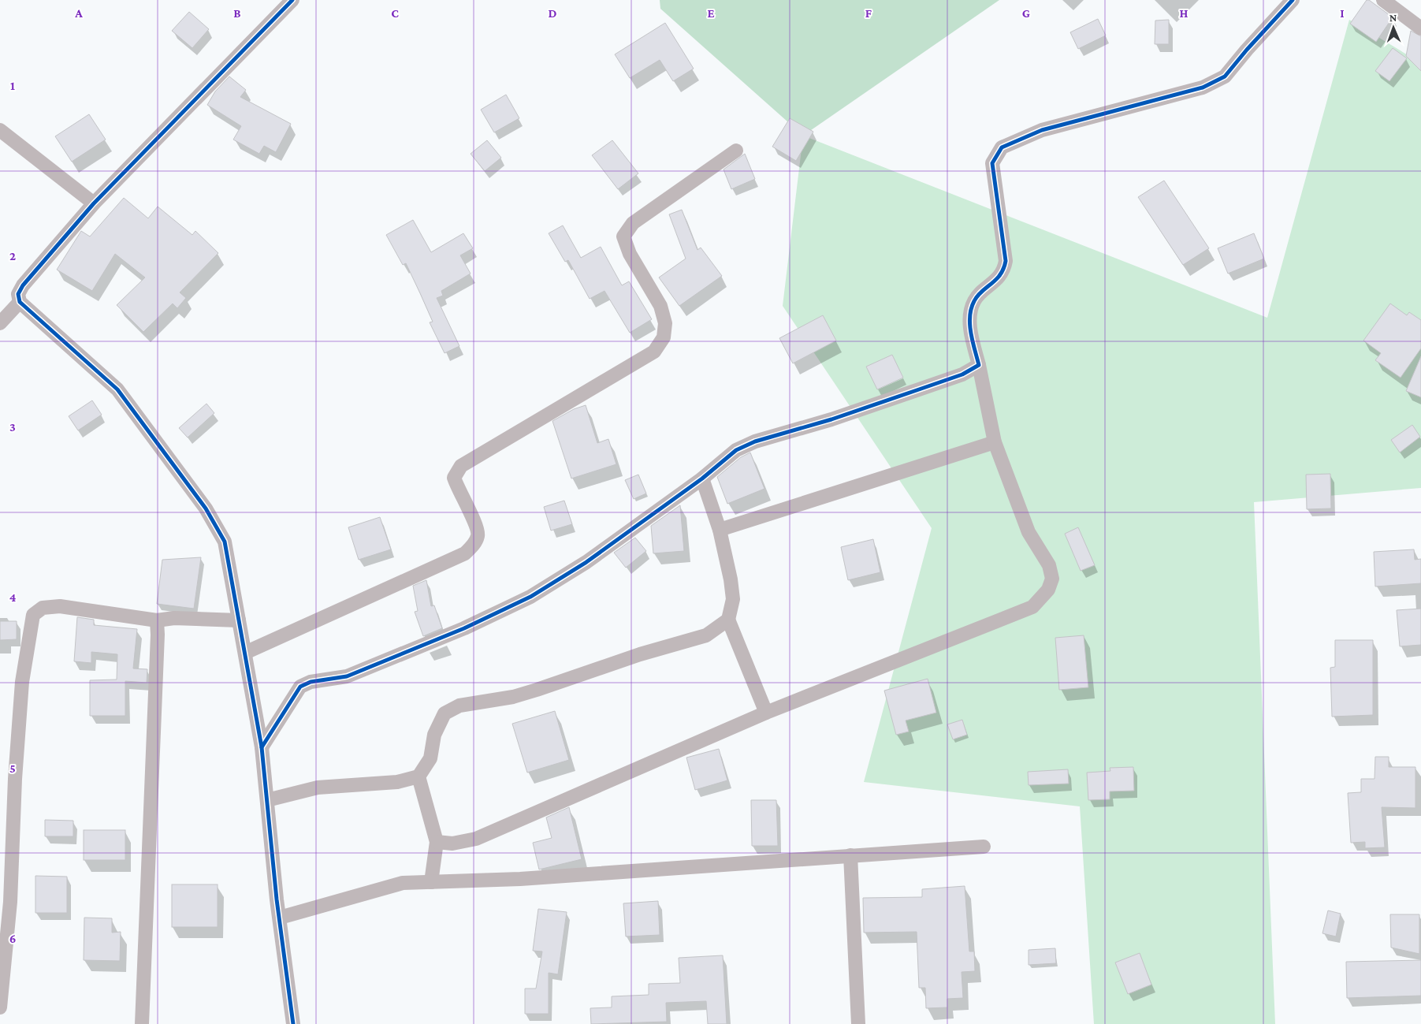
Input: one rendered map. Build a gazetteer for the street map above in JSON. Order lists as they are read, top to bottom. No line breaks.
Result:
{"north":"top","grid":{"columns":["A","B","C","D","E","F","G","H","I"],"rows":["1","2","3","4","5","6"]}}
